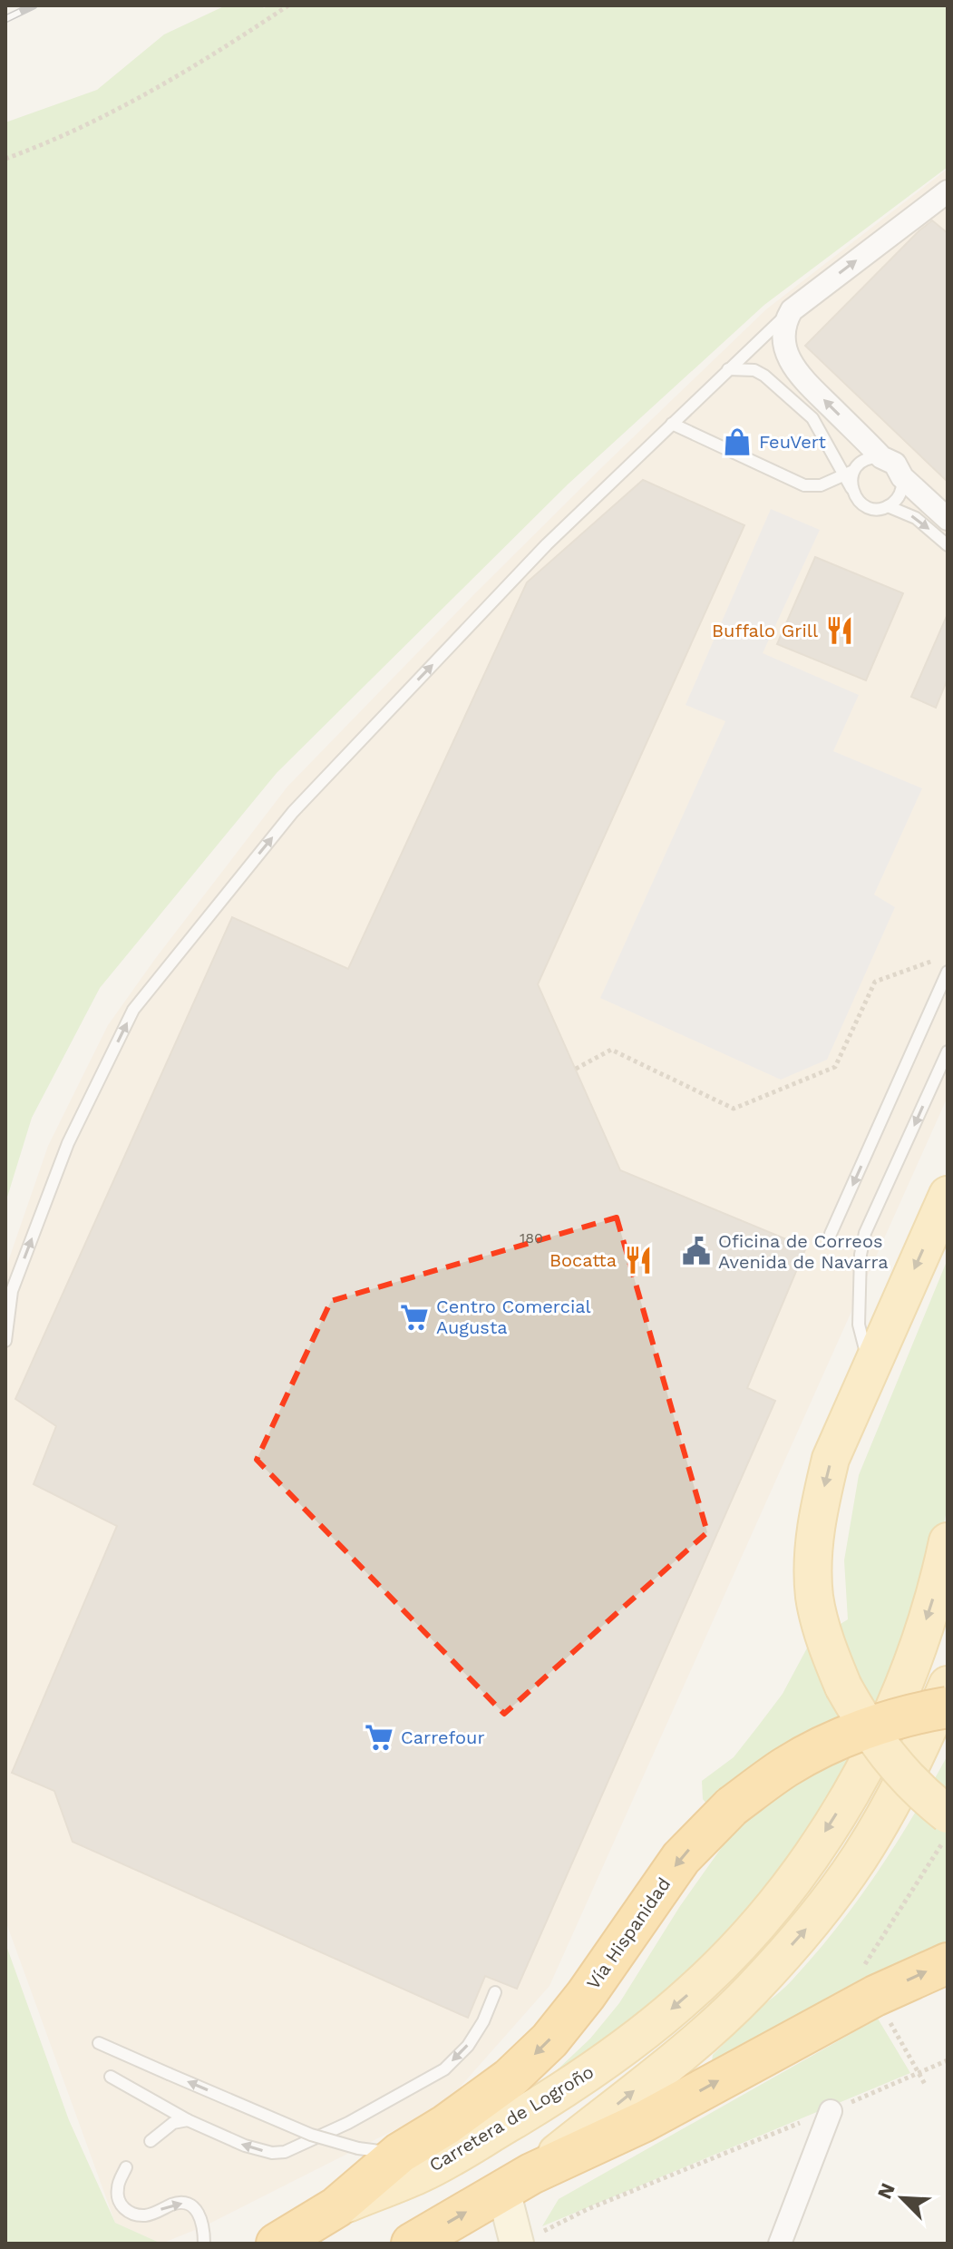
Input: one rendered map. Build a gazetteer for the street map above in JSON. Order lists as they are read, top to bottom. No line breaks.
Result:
{"streets":{"highway":["Vía Hispanidad"],"main road":["Carretera de Logroño"]},"crossings":[["Vía Hispanidad","Carretera de Logroño"]],"places":{"shop":["FeuVert"],"restaurant":["Buffalo Grill","Bocatta"],"public building":["Oficina de Correos Avenida de Navarra"],"supermarket":["Centro Comercial Augusta","Carrefour"]},"house_numbers":["180"],"north":"top left"}
